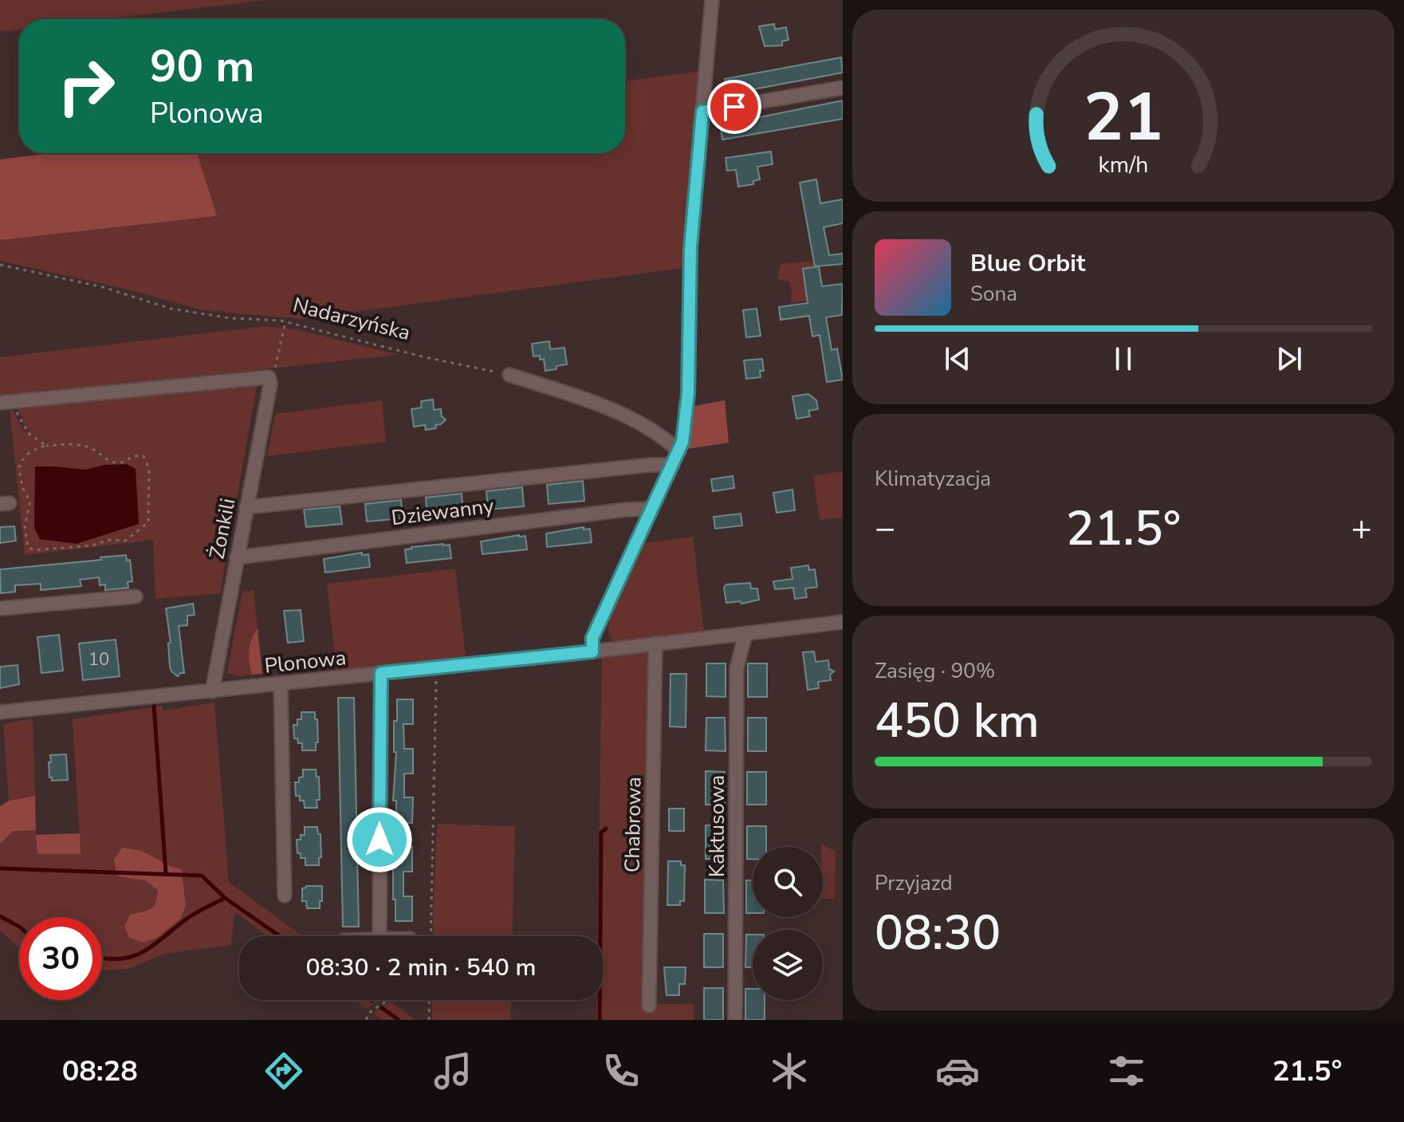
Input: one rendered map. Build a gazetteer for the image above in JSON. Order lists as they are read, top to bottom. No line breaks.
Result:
{"streets":{"street":["Dziewanny","Żonkili","Plonowa","Chabrowa","Kaktusowa"],"path":["Nadarzyńska"]},"crossings":[["Dziewanny","Żonkili"],["Żonkili","Plonowa"],["Plonowa","Chabrowa"],["Plonowa","Kaktusowa"]],"house_numbers":["10"],"page":{"turn":["90 m","Plonowa"],"song":["Blue Orbit","Sona"],"tile":["Klimatyzacja",["Zasięg · 90%","450 km"],["Przyjazd","08:30"]],"heat":["−","21.5°","+"],"limit":"30","trip":"08:30 · 2 min · 540 m","tabs":["08:28","21.5°"],"gauge":["21","km/h"]}}
